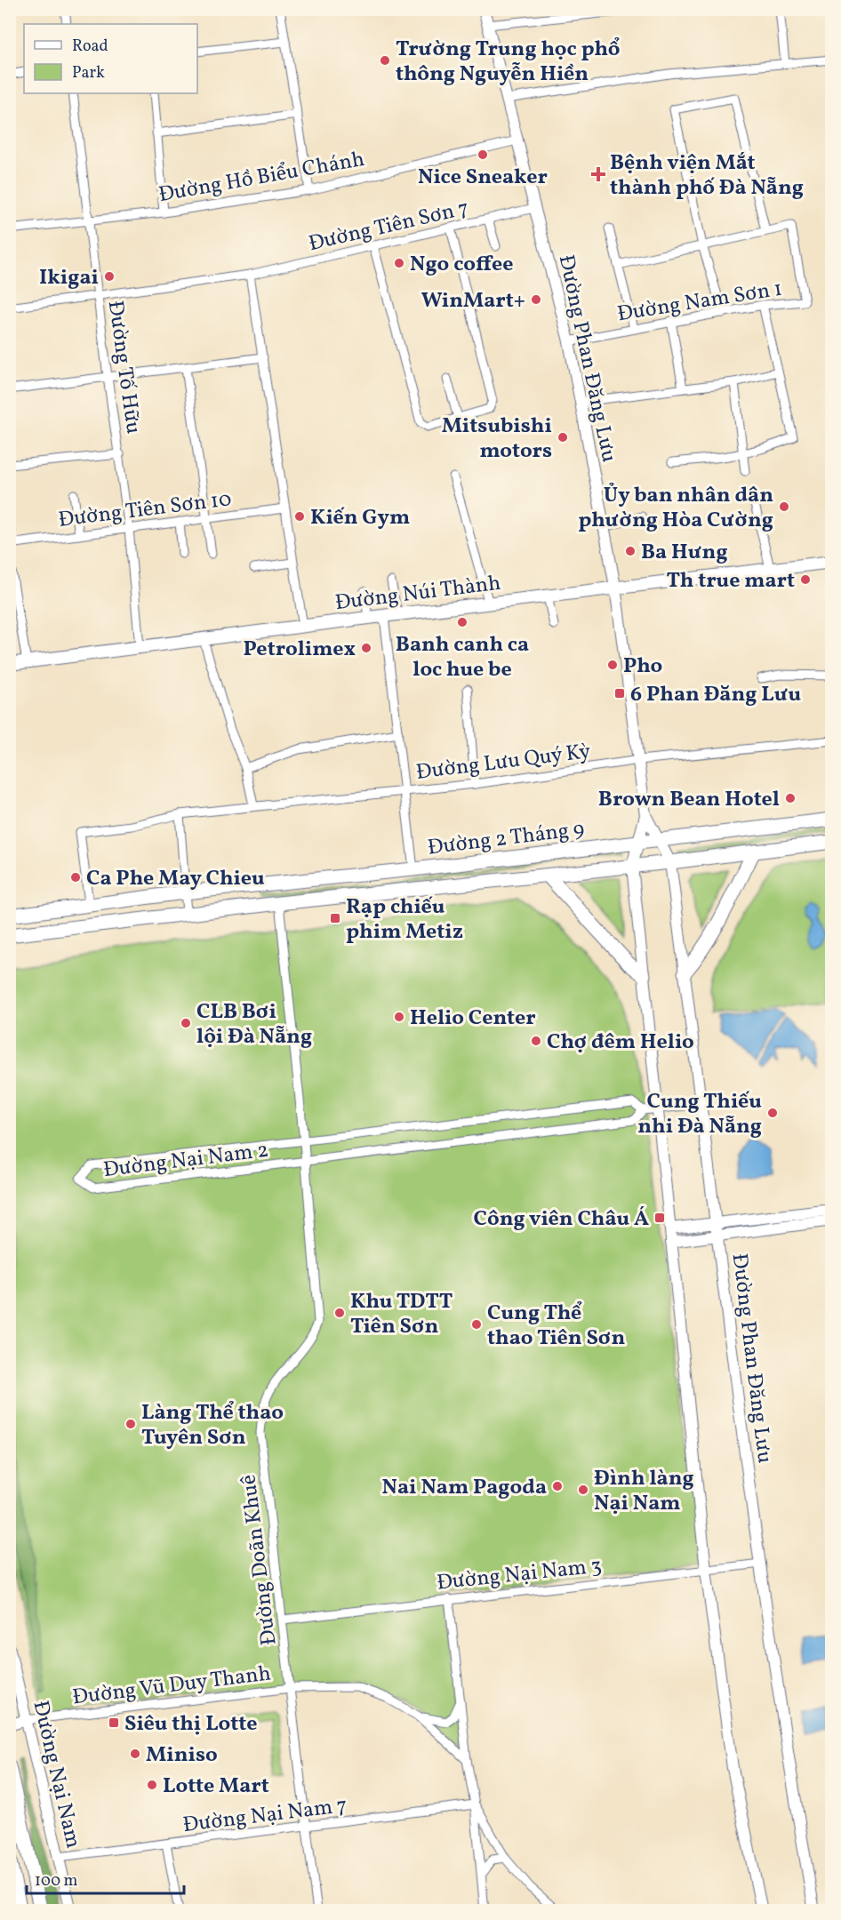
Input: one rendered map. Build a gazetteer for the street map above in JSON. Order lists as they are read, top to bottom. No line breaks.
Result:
{"streets":{"main road":["Đường Núi Thành","Đường 2 Tháng 9"],"street":["Đường Hồ Biểu Chánh","Đường Tiên Sơn 7","Đường Nam Sơn 1","Đường Phan Đăng Lưu","Đường Tố Hữu","Đường Tiên Sơn 10","Đường Lưu Quý Kỳ","Đường Nại Nam 2","Đường Doãn Khuê","Đường Nại Nam 3","Đường Vũ Duy Thanh","Đường Nại Nam","Đường Nại Nam 7"]},"crossings":[["Đường Hồ Biểu Chánh","Đường Phan Đăng Lưu"],["Đường Hồ Biểu Chánh","Đường Tố Hữu"],["Đường Tiên Sơn 7","Đường Phan Đăng Lưu"],["Đường Tiên Sơn 7","Đường Tố Hữu"],["Đường Nam Sơn 1","Đường Phan Đăng Lưu"],["Đường Phan Đăng Lưu","Đường Núi Thành"],["Đường Phan Đăng Lưu","Đường Lưu Quý Kỳ"],["Đường Phan Đăng Lưu","Đường 2 Tháng 9"],["Đường Phan Đăng Lưu","Đường Nại Nam 2"],["Đường Phan Đăng Lưu","Đường Nại Nam 3"],["Đường Tố Hữu","Đường Tiên Sơn 10"],["Đường Tố Hữu","Đường Núi Thành"],["Đường Lưu Quý Kỳ","Đường 2 Tháng 9"],["Đường 2 Tháng 9","Đường Doãn Khuê"],["Đường Nại Nam 2","Đường Doãn Khuê"],["Đường Doãn Khuê","Đường Nại Nam 3"],["Đường Doãn Khuê","Đường Vũ Duy Thanh"],["Đường Doãn Khuê","Đường Nại Nam 7"],["Đường Vũ Duy Thanh","Đường Nại Nam"],["Đường Nại Nam","Đường Nại Nam 7"]],"places":{"other":["Trường Trung học phổ thông Nguyễn Hiền","Nice Sneaker","Ngo coffee","Ikigai","WinMart+","Mitsubishi motors","Ủy ban nhân dân phường Hòa Cường","Kiến Gym","Ba Hưng","Th true mart","Banh canh ca loc hue be","Petrolimex","Pho","Brown Bean Hotel","Ca Phe May Chieu","Helio Center","CLB Bơi lội Đà Nẵng","Chợ đêm Helio","Cung Thiếu nhi Đà Nẵng","Khu TDTT Tiên Sơn","Cung Thể thao Tiên Sơn","Làng Thể thao Tuyên Sơn","Nai Nam Pagoda","Đình làng Nại Nam","Miniso","Lotte Mart"],"health":["Bệnh viện Mắt thành phố Đà Nẵng"],"transit":["6 Phan Đăng Lưu","Rạp chiếu phim Metiz","Công viên Châu Á","Siêu thị Lotte"]},"legend":["Road","Park"],"scale_bar":"100 m"}
